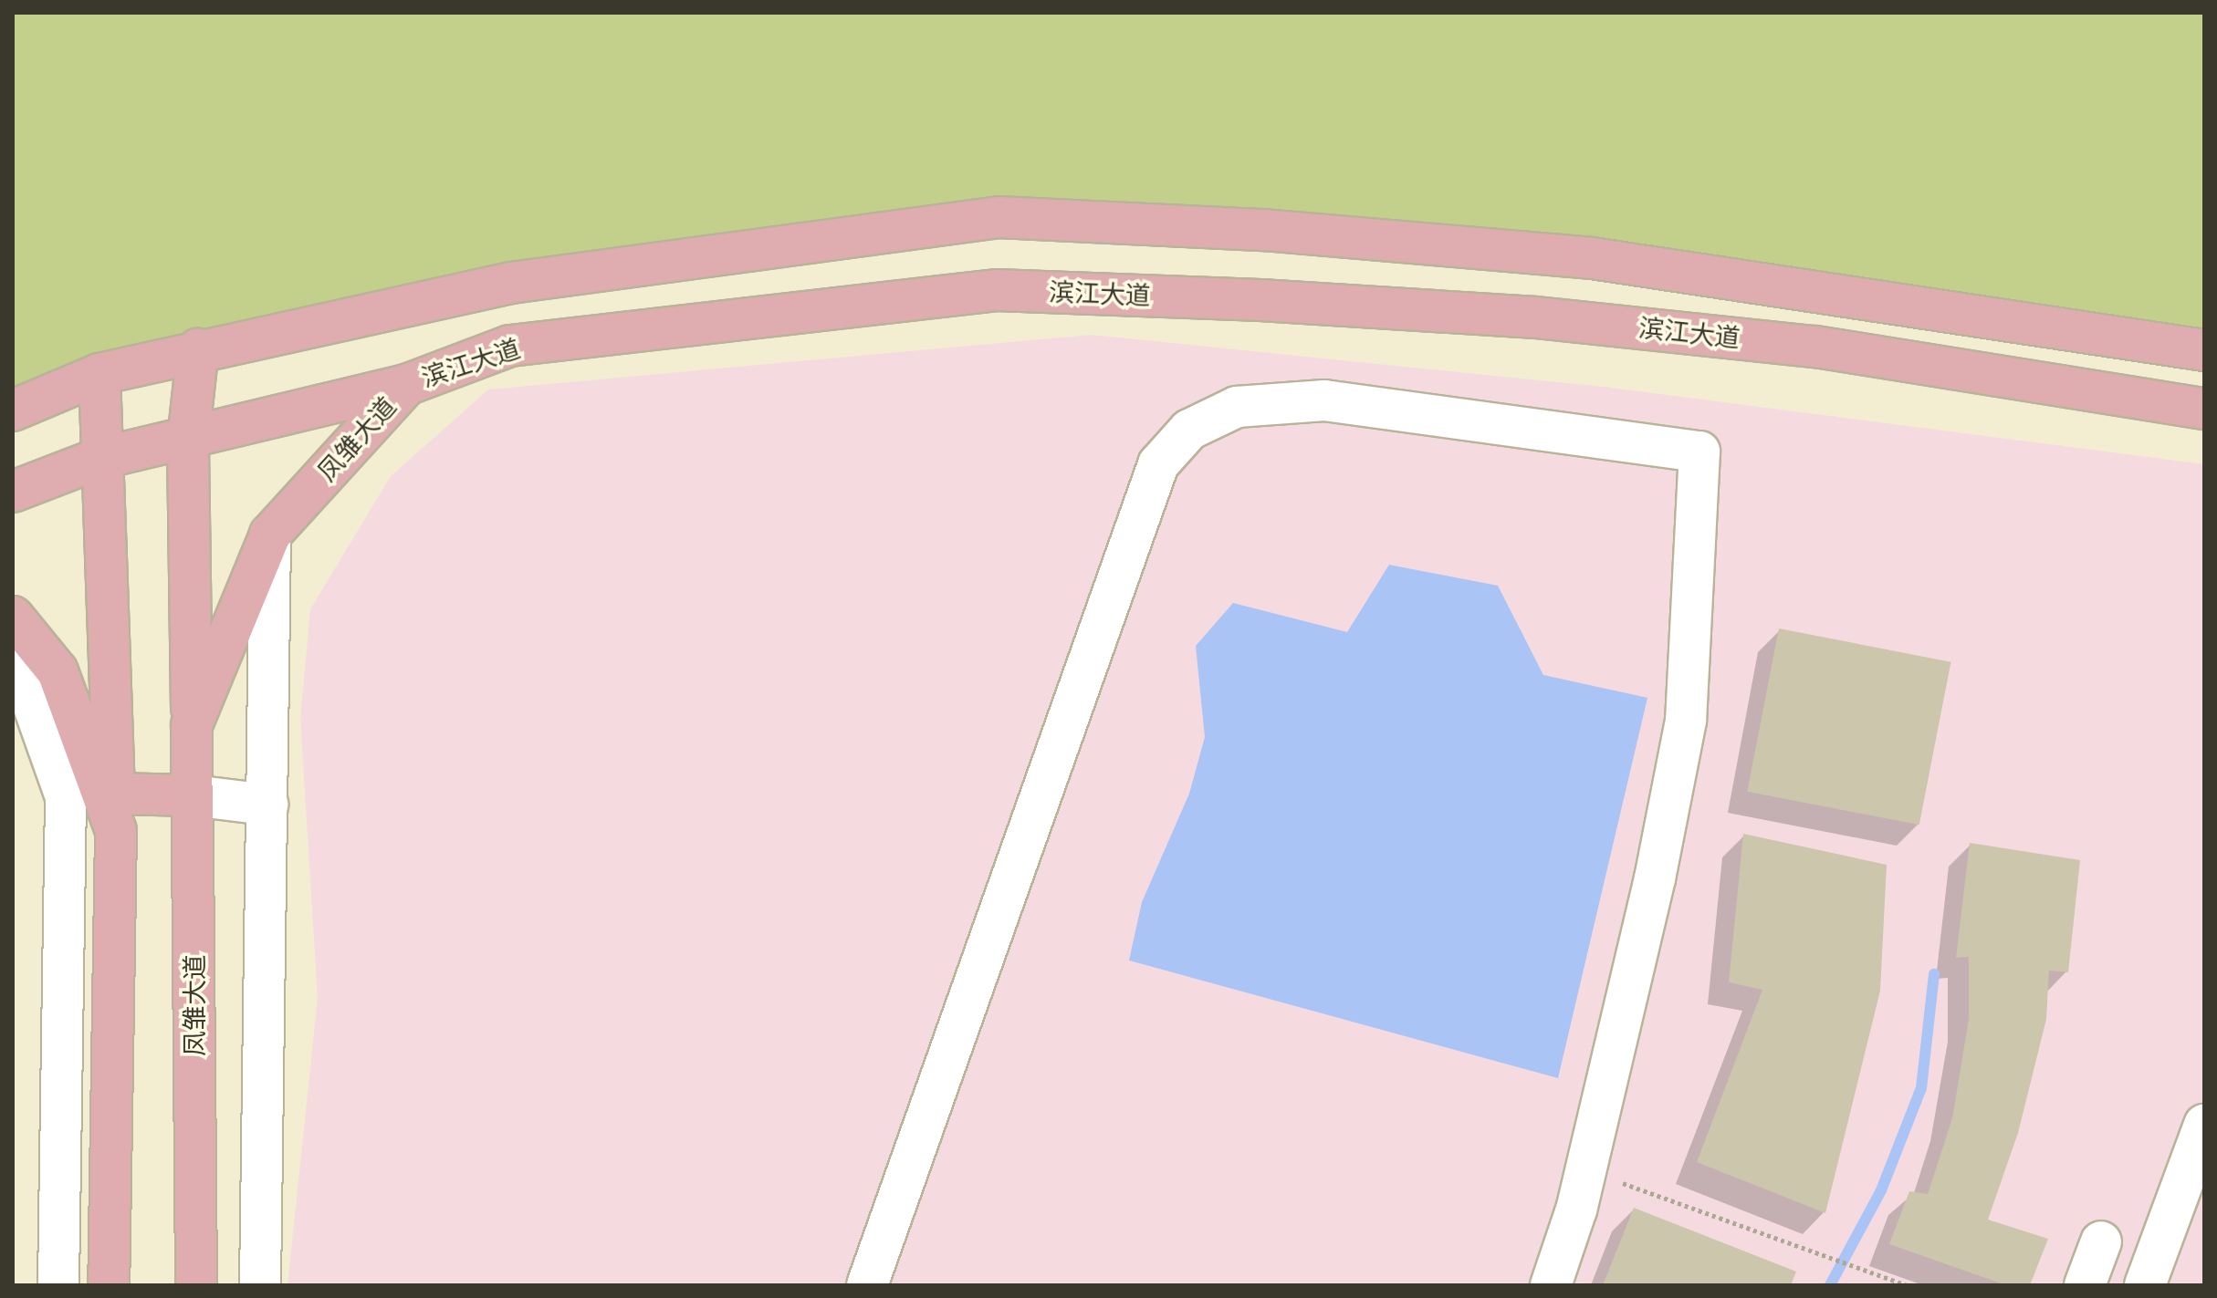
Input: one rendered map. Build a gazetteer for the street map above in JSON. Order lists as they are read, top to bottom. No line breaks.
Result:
{"streets":{"main road":["滨江大道","凤雏大道"]},"crossings":[["滨江大道","凤雏大道"]]}
